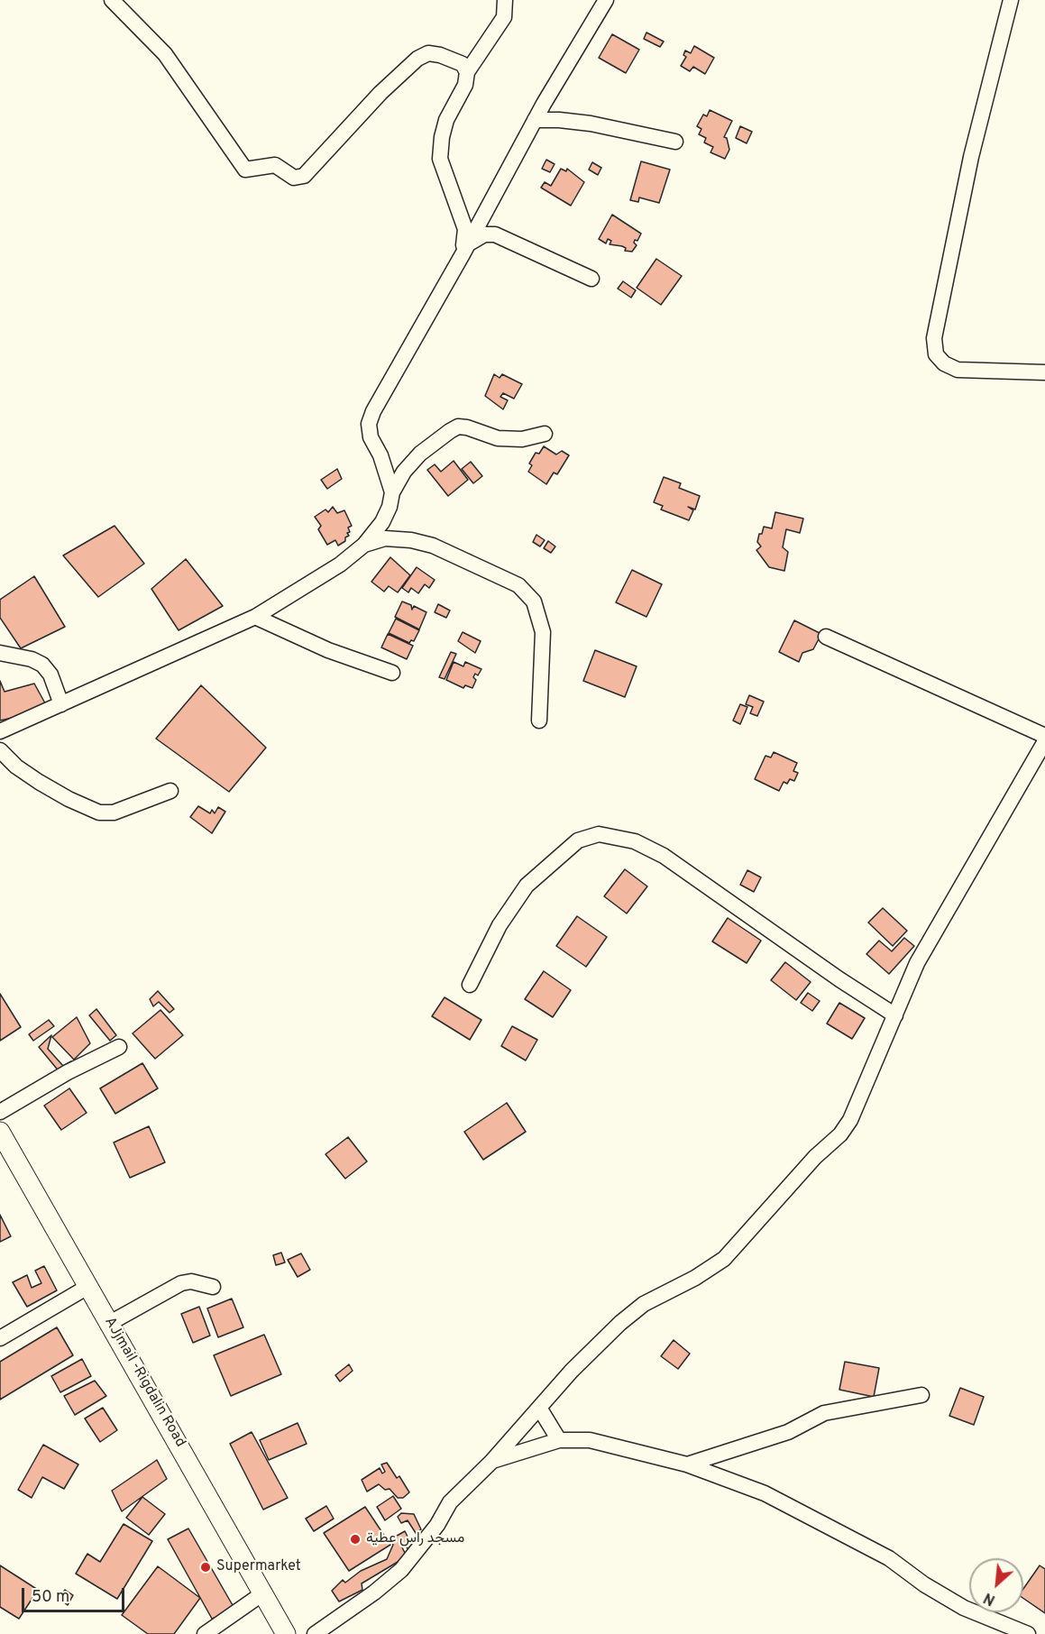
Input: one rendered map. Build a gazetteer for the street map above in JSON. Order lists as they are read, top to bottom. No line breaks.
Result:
{"streets":{"main road":["AJjmail -Rigdalin Road"]},"places":["مسجد راس عطية","Supermarket"],"scale_bar":"50 m","north":"bottom left"}
